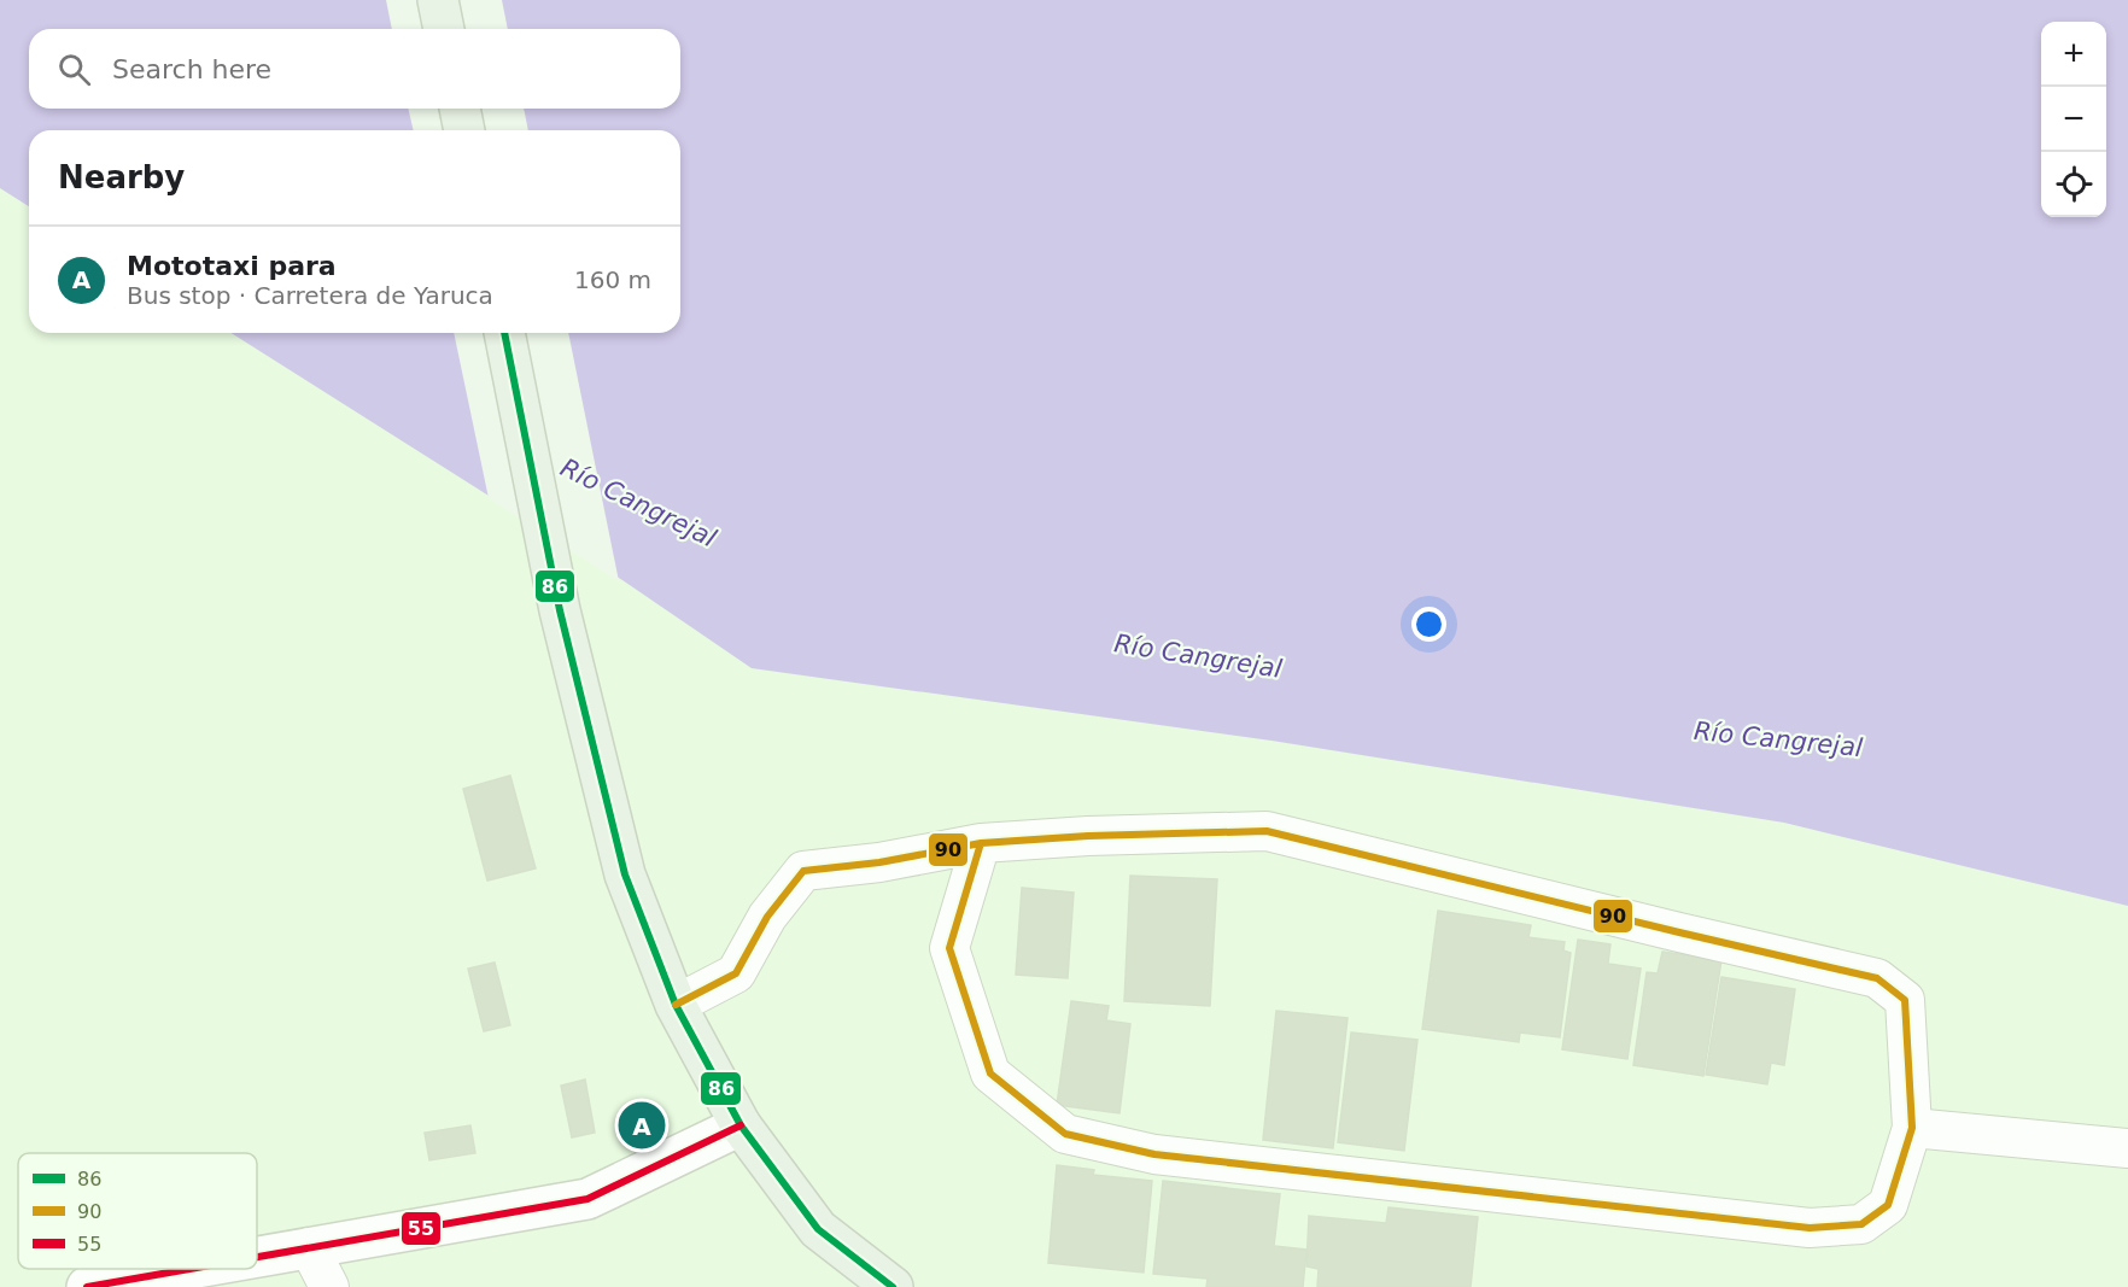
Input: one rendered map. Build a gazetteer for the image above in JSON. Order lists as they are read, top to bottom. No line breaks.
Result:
{"water":["Río Cangrejal"],"lines":["transit line 86","transit line 90","transit line 55"],"legend":["86","90","55"],"page":{"map_buttons":["+","−"],"search":"Search here","heading":"Nearby","list":[{"mark":"A","name":"Mototaxi para","note":"Bus stop · Carretera de Yaruca","value":"160 m"}],"pins":"A"}}
